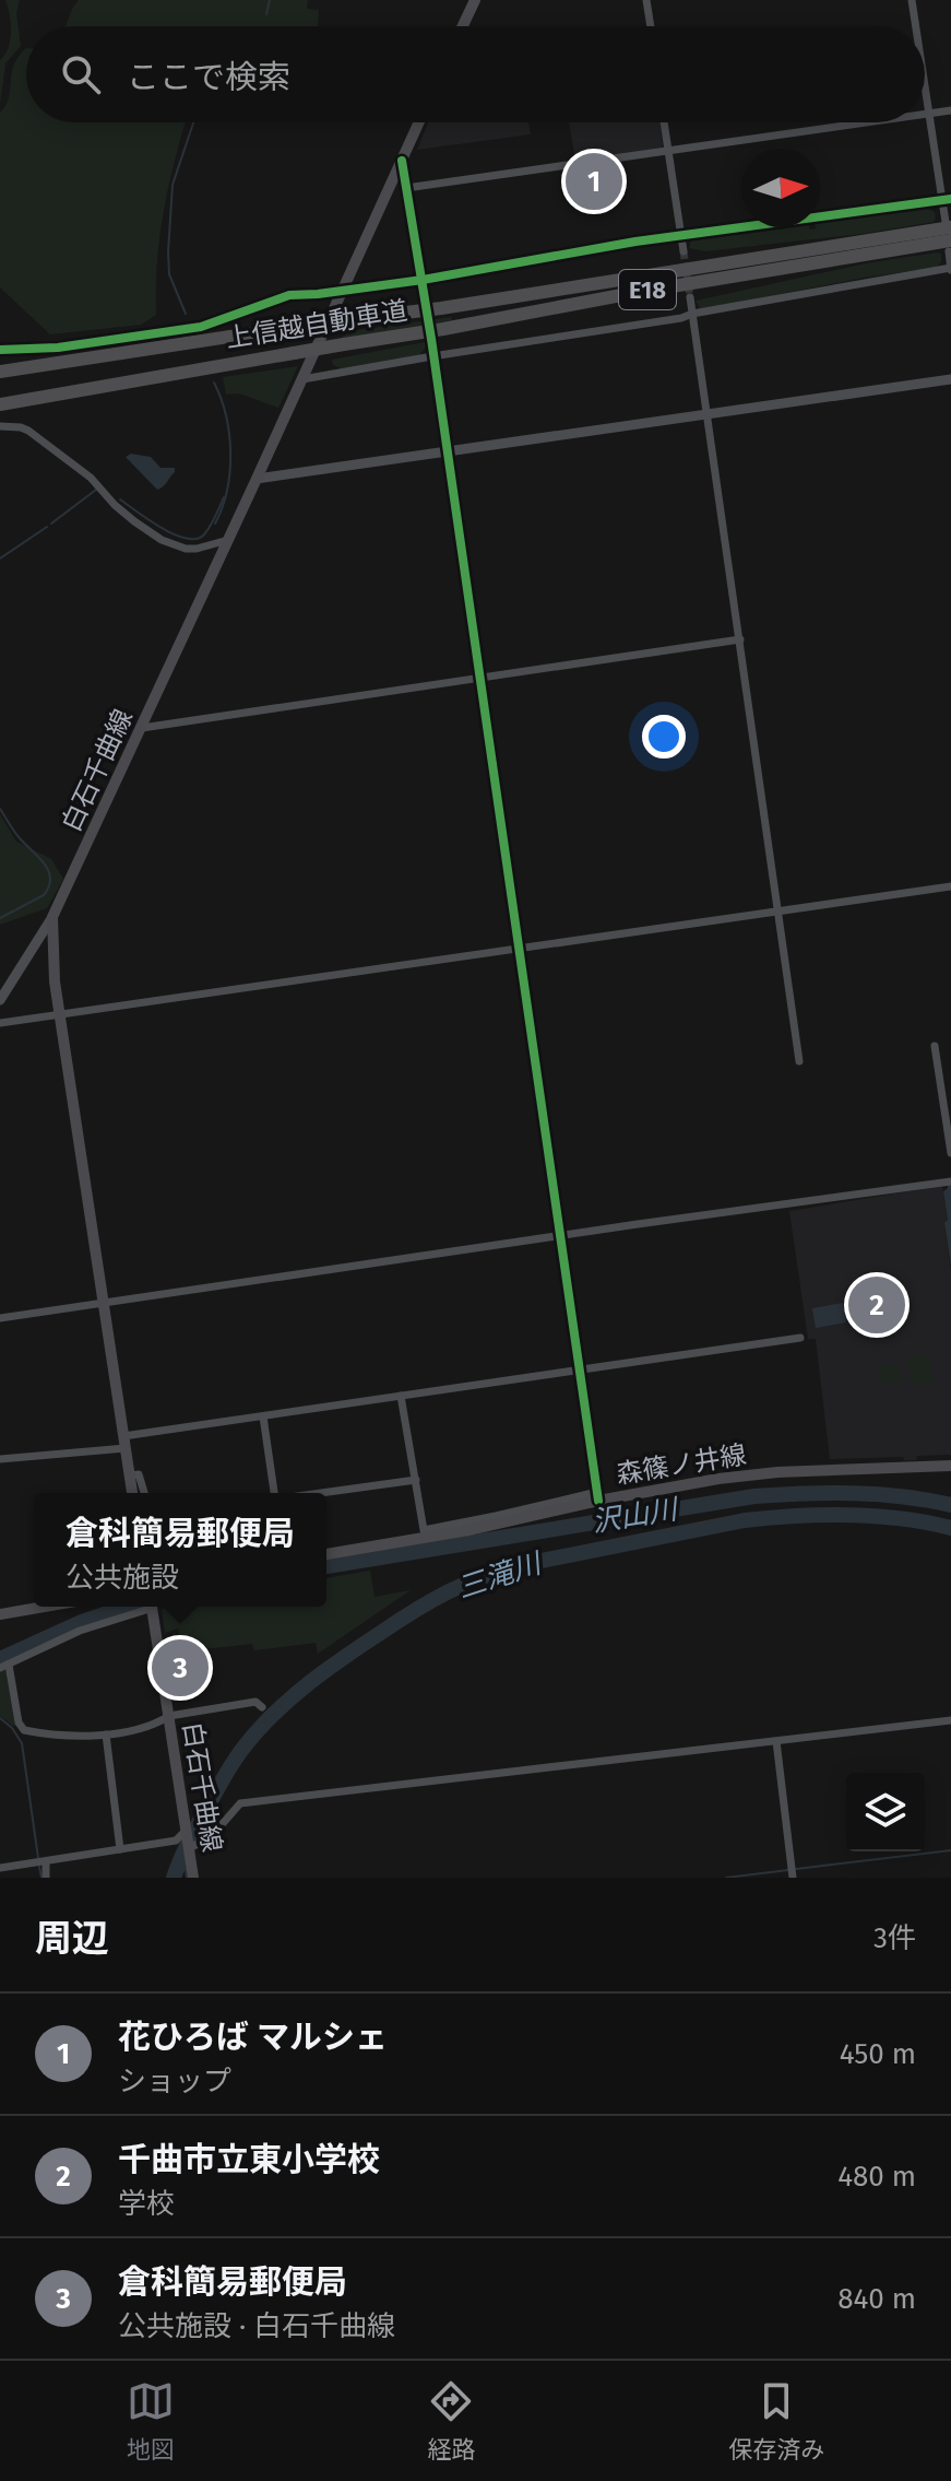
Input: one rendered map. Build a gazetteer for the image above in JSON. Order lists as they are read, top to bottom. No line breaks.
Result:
{"streets":{"highway":["E18","上信越自動車道"],"main road":["白石千曲線","森篠ノ井線"]},"water":["沢山川","三滝川"],"north":"right","page":{"search":"ここで検索","pins":["1","2","3"],"popup":["倉科簡易郵便局","公共施設"],"heading":["周辺","3件"],"list":[{"mark":"1","name":"花ひろば マルシェ","note":"ショップ","value":"450 m"},{"mark":"2","name":"千曲市立東小学校","note":"学校","value":"480 m"},{"mark":"3","name":"倉科簡易郵便局","note":"公共施設 · 白石千曲線","value":"840 m"}],"nav":["地図","経路","保存済み"]}}
